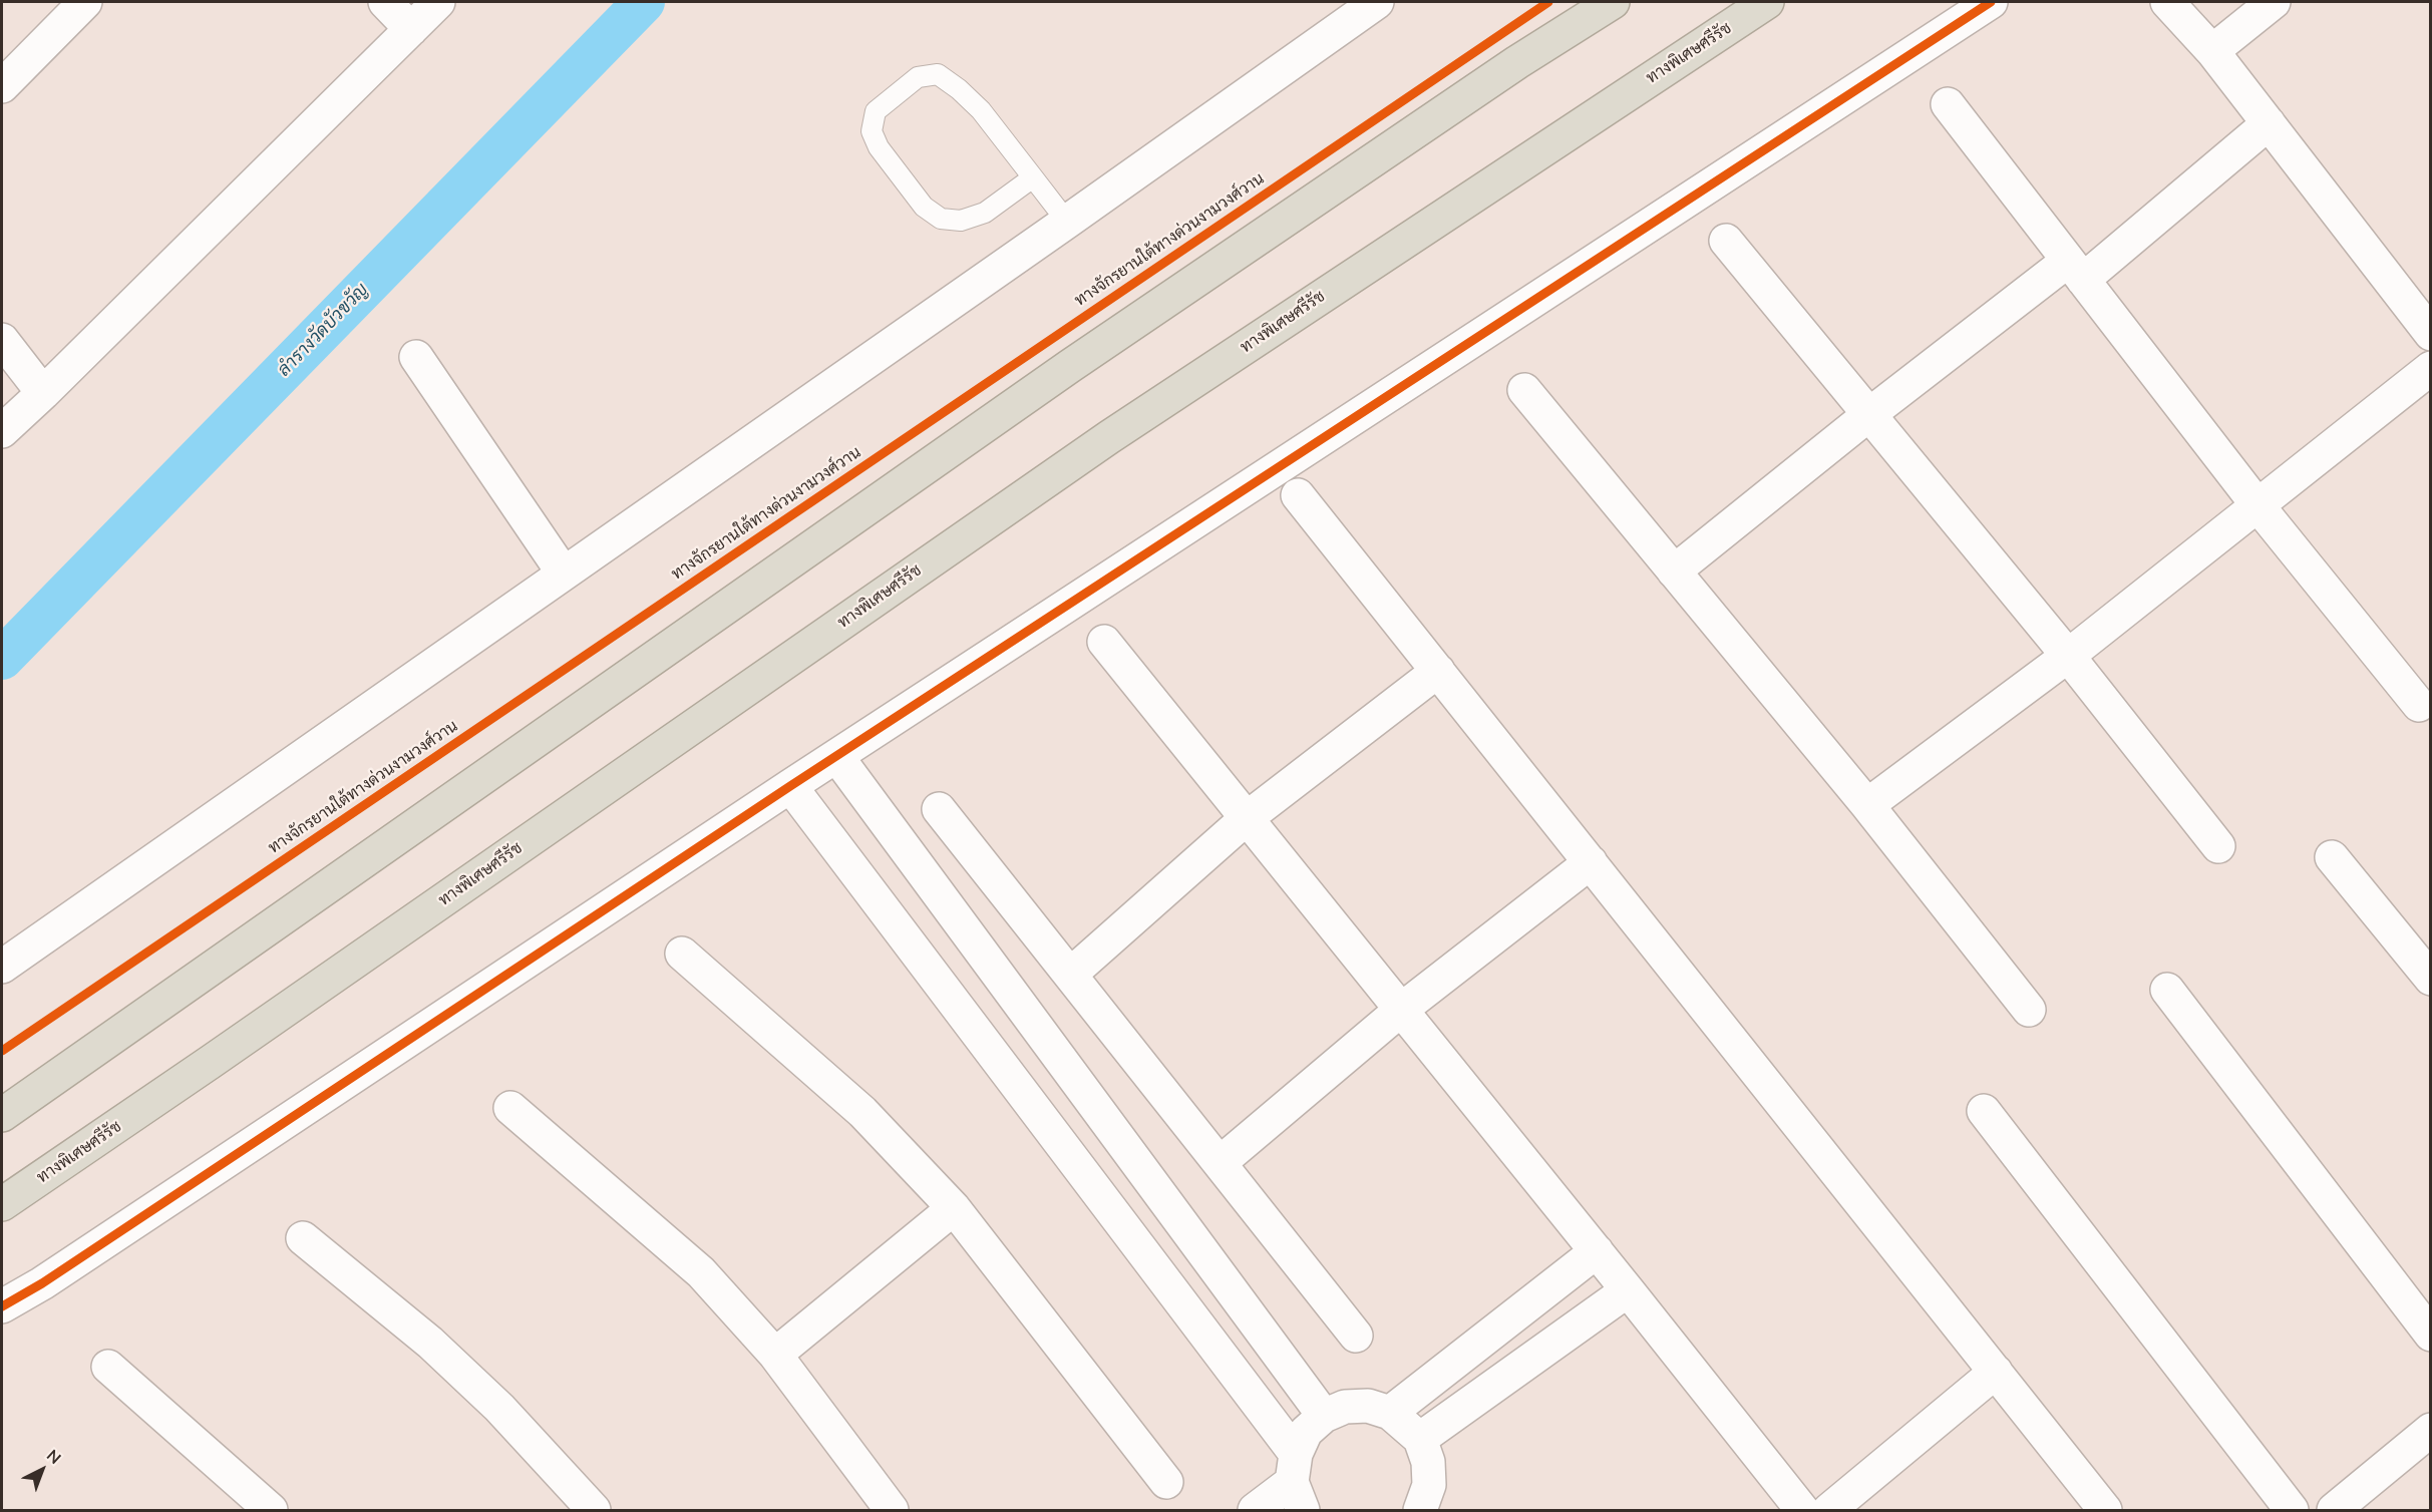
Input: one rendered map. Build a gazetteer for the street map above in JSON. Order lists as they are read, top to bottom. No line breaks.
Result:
{"streets":{"highway":["ทางพิเศษศรีรัช"],"cycle path":["ทางจักรยานใต้ทางด่วนงามวงศ์วาน"]},"water":["ลำรางวัดบัวขวัญ"],"north":"top right"}
